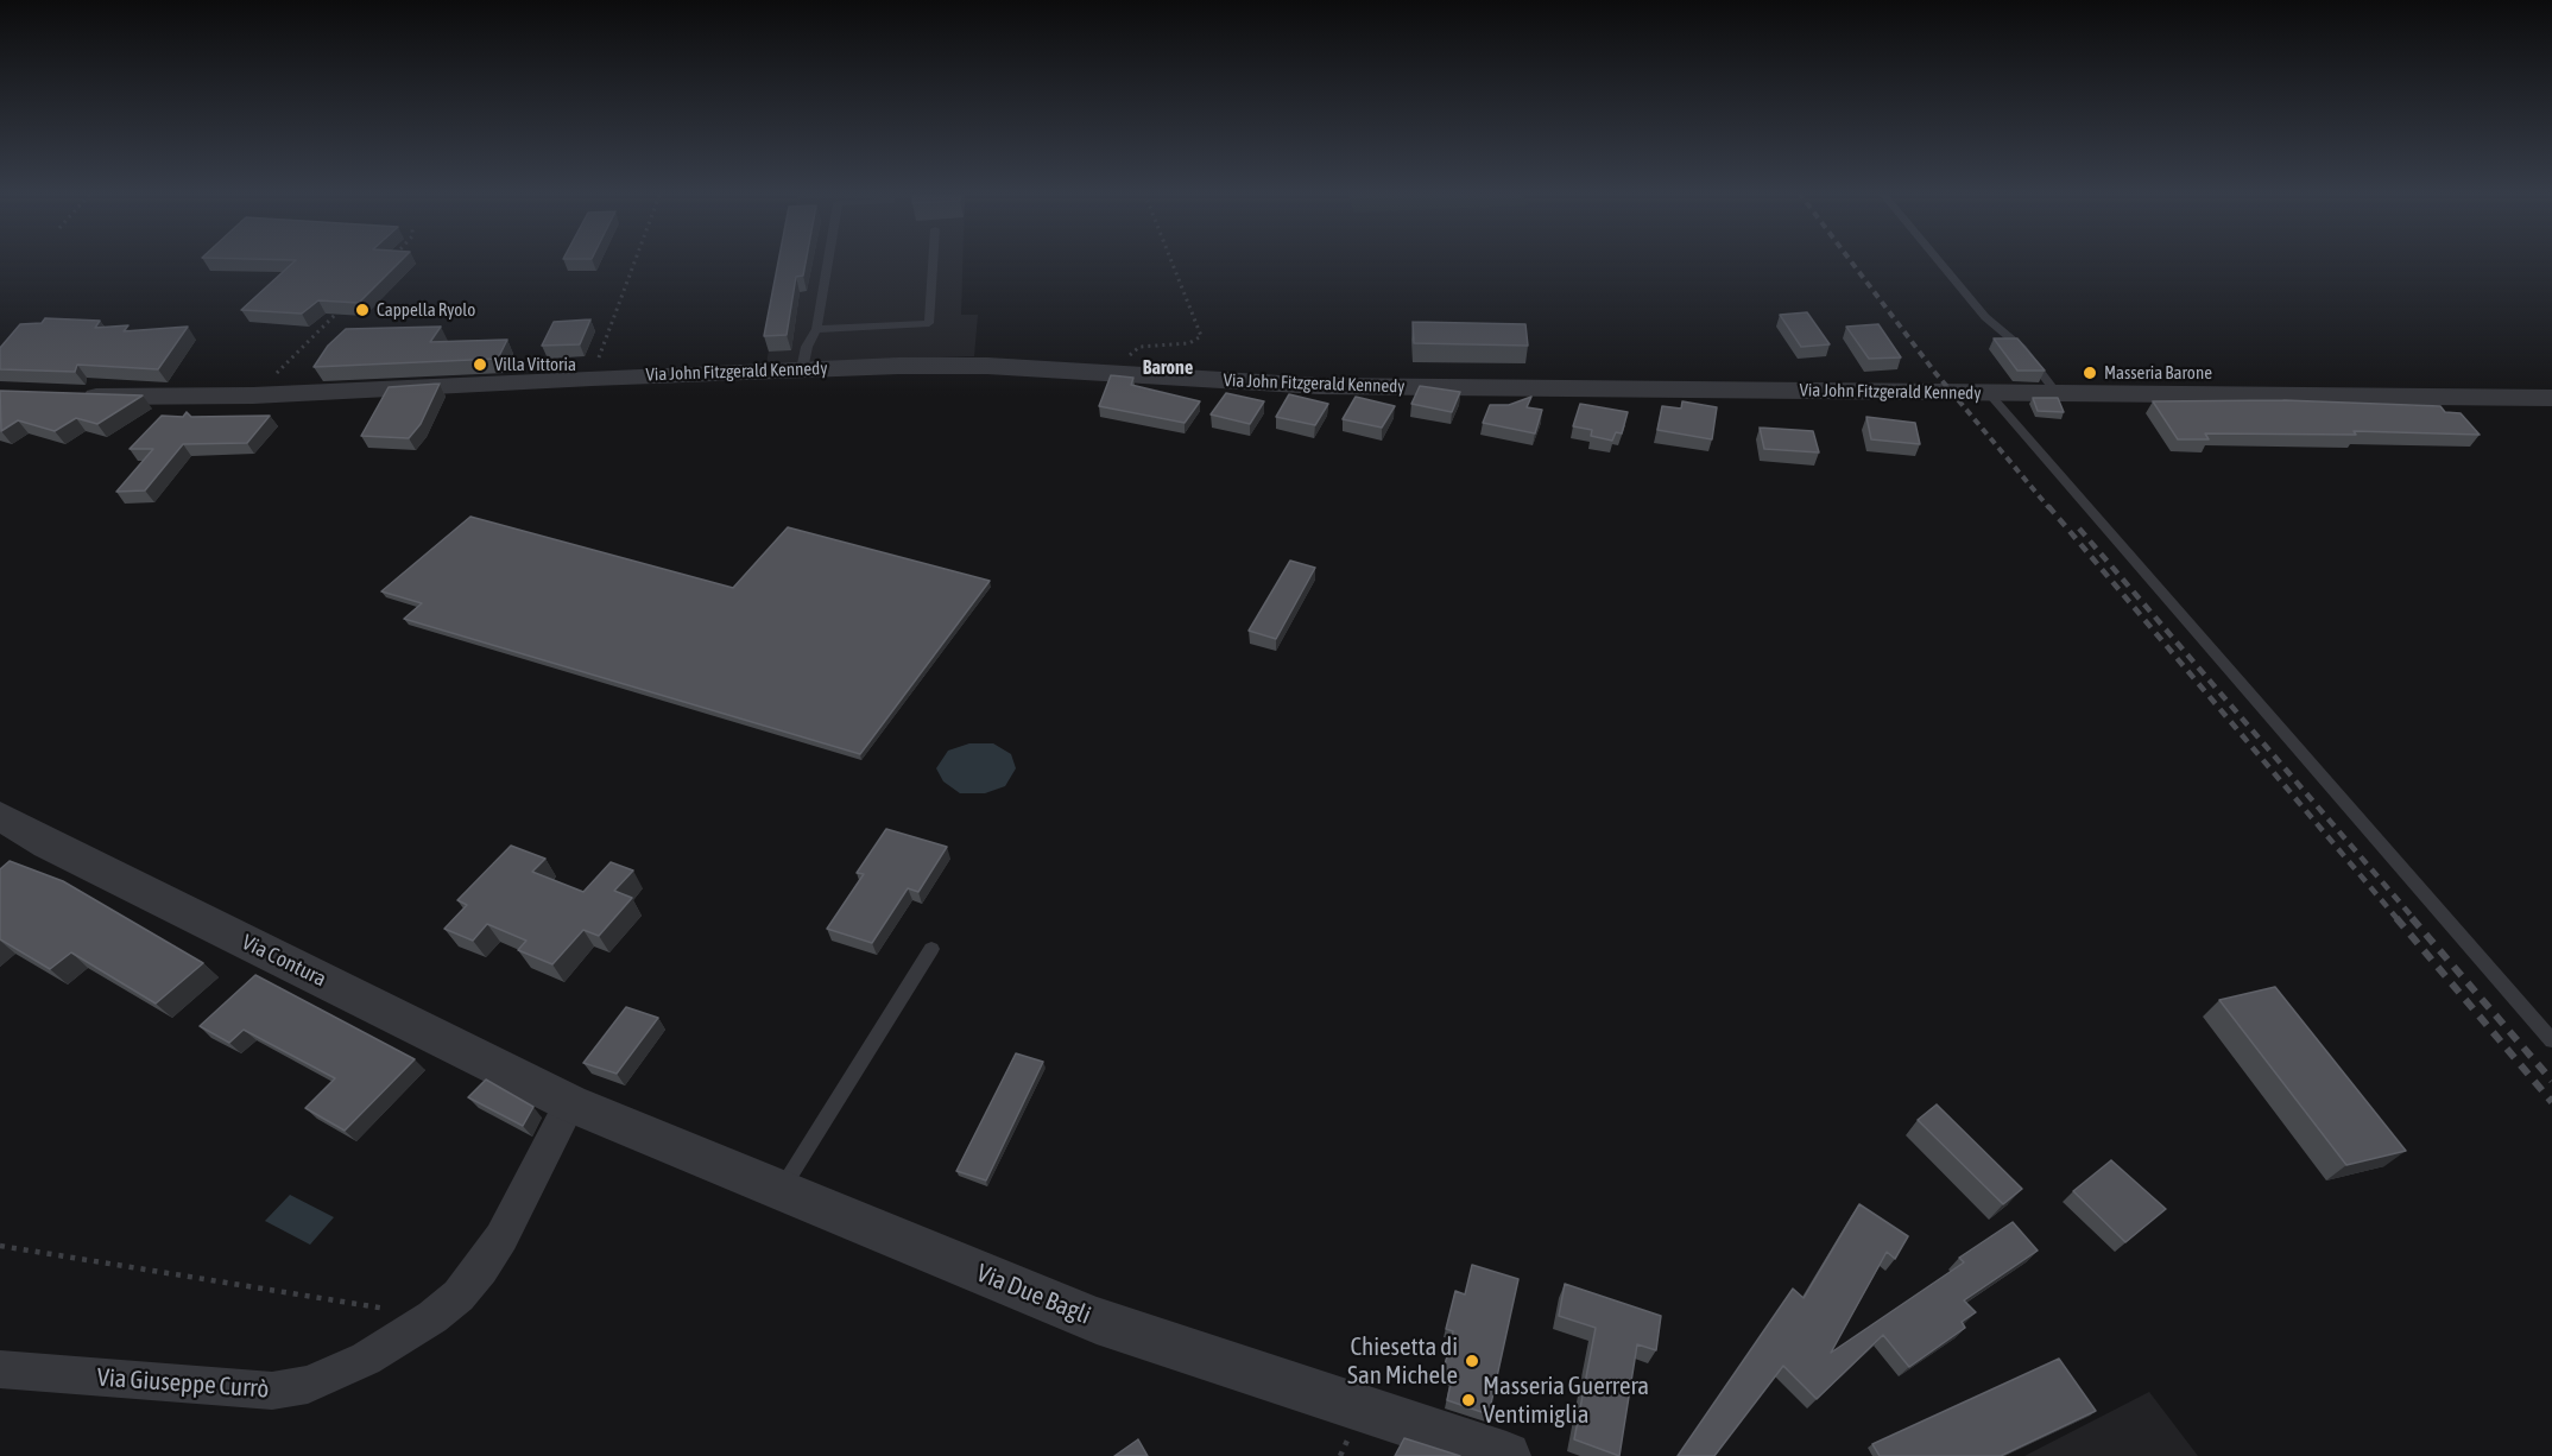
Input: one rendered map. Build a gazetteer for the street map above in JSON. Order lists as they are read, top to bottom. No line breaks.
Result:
{"streets":{"street":["Via John Fitzgerald Kennedy","Via Contura","Via Due Bagli","Via Giuseppe Currò"]},"crossings":[["Via Contura","Via Due Bagli"],["Via Contura","Via Giuseppe Currò"],["Via Due Bagli","Via Giuseppe Currò"]],"districts":["Barone"],"places":["Cappella Ryolo","Villa Vittoria","Masseria Barone","Chiesetta di San Michele","Masseria Guerrera Ventimiglia"]}
